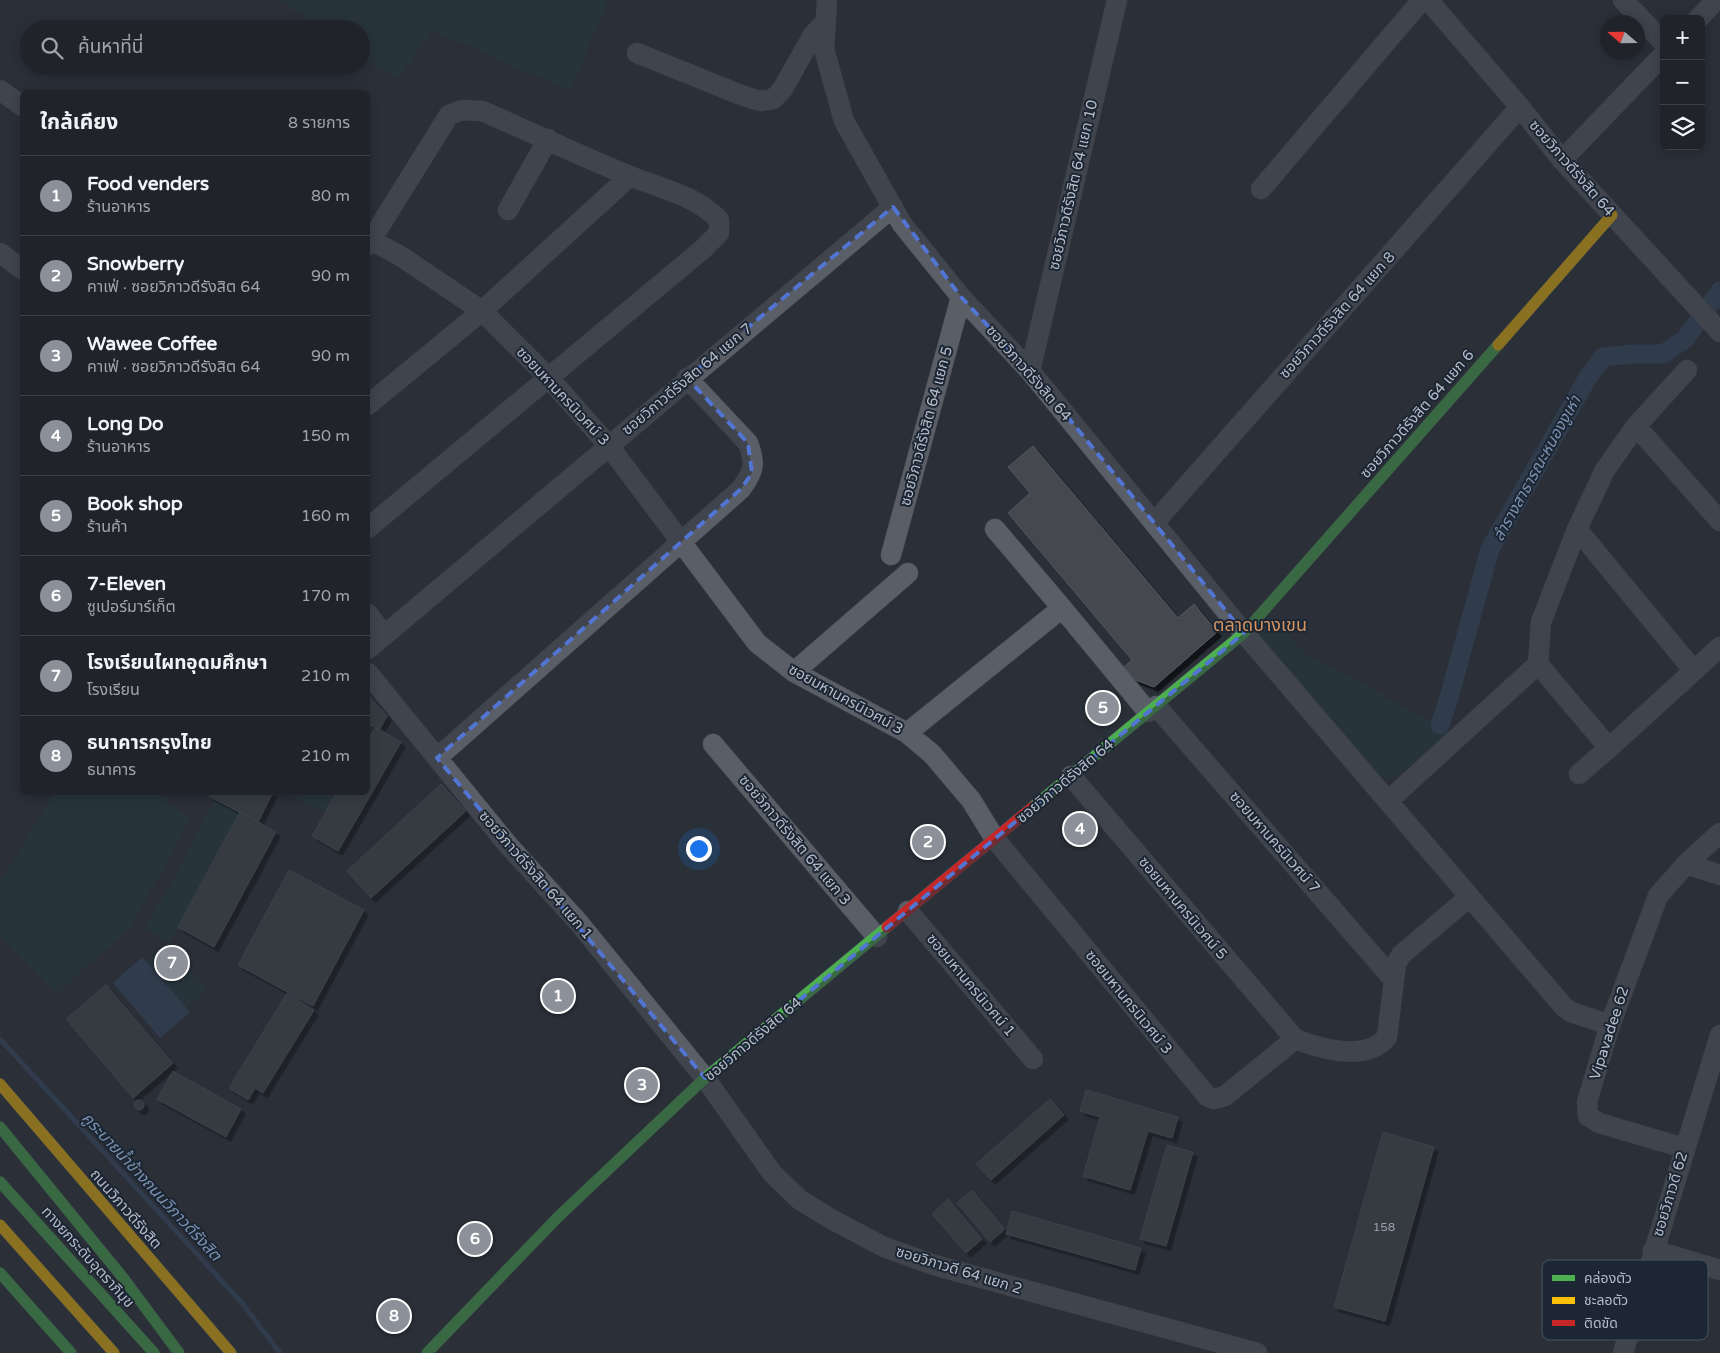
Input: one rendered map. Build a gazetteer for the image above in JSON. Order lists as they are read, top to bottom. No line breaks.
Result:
{"streets":{"main road":["ซอยวิภาวดีรังสิต 64","ซอยวิภาวดีรังสิต 64 แยก 6","ถนนวิภาวดีรังสิต","ทางยกระดับอุตราภิมุข"],"street":["ซอยวิภาวดีรังสิต 64 แยก 10","ซอยวิภาวดีรังสิต 64 แยก 8","ซอยวิภาวดีรังสิต 64 แยก 7","ซอยมหานครนิเวศน์ 3","ซอยวิภาวดีรังสิต 64 แยก 5","ซอยวิภาวดีรังสิต 64 แยก 3","ซอยมหานครนิเวศน์ 7","ซอยวิภาวดีรังสิต 64 แยก 1","ซอยมหานครนิเวศน์ 5","ซอยมหานครนิเวศน์ 1","Vipavadee 62","ซอยวิภาวดี 62","ซอยวิภาวดี 64 แยก 2"]},"crossings":[["ซอยวิภาวดีรังสิต 64","ซอยวิภาวดีรังสิต 64 แยก 10"],["ซอยวิภาวดีรังสิต 64","ซอยวิภาวดีรังสิต 64 แยก 8"],["ซอยวิภาวดีรังสิต 64","ซอยวิภาวดีรังสิต 64 แยก 7"],["ซอยวิภาวดีรังสิต 64","ซอยมหานครนิเวศน์ 3"],["ซอยวิภาวดีรังสิต 64","ซอยวิภาวดีรังสิต 64 แยก 6"],["ซอยวิภาวดีรังสิต 64","ซอยวิภาวดีรังสิต 64 แยก 5"],["ซอยวิภาวดีรังสิต 64","ซอยวิภาวดีรังสิต 64 แยก 3"],["ซอยวิภาวดีรังสิต 64","ซอยมหานครนิเวศน์ 7"],["ซอยวิภาวดีรังสิต 64","ซอยวิภาวดีรังสิต 64 แยก 1"],["ซอยวิภาวดีรังสิต 64","ซอยมหานครนิเวศน์ 5"],["ซอยวิภาวดีรังสิต 64","ซอยมหานครนิเวศน์ 1"],["ซอยวิภาวดีรังสิต 64","ซอยวิภาวดี 64 แยก 2"],["ซอยวิภาวดีรังสิต 64 แยก 7","ซอยมหานครนิเวศน์ 3"],["ซอยมหานครนิเวศน์ 3","ซอยมหานครนิเวศน์ 5"],["ซอยวิภาวดีรังสิต 64 แยก 1","ซอยวิภาวดี 64 แยก 2"],["Vipavadee 62","ซอยวิภาวดี 62"]],"districts":["ตลาดบางเขน"],"water":["ลำรางสาธารณะหนองงูเห่า","คูระบายน้ำข้างถนนวิภาวดีรังสิต"],"house_numbers":["158"],"legend":["คล่องตัว","ชะลอตัว","ติดขัด"],"north":"left","page":{"map_buttons":["+","−"],"search":"ค้นหาที่นี่","heading":["ใกล้เคียง","8 รายการ"],"list":[{"mark":"1","name":"Food venders","note":"ร้านอาหาร","value":"80 m"},{"mark":"2","name":"Snowberry","note":"คาเฟ่ · ซอยวิภาวดีรังสิต 64","value":"90 m"},{"mark":"3","name":"Wawee Coffee","note":"คาเฟ่ · ซอยวิภาวดีรังสิต 64","value":"90 m"},{"mark":"4","name":"Long Do","note":"ร้านอาหาร","value":"150 m"},{"mark":"5","name":"Book shop","note":"ร้านค้า","value":"160 m"},{"mark":"6","name":"7-Eleven","note":"ซูเปอร์มาร์เก็ต","value":"170 m"},{"mark":"7","name":"โรงเรียนไผทอุดมศึกษา","note":"โรงเรียน","value":"210 m"},{"mark":"8","name":"ธนาคารกรุงไทย","note":"ธนาคาร","value":"210 m"}],"pins":["5","4","2","7","1","3","6","8"]}}
